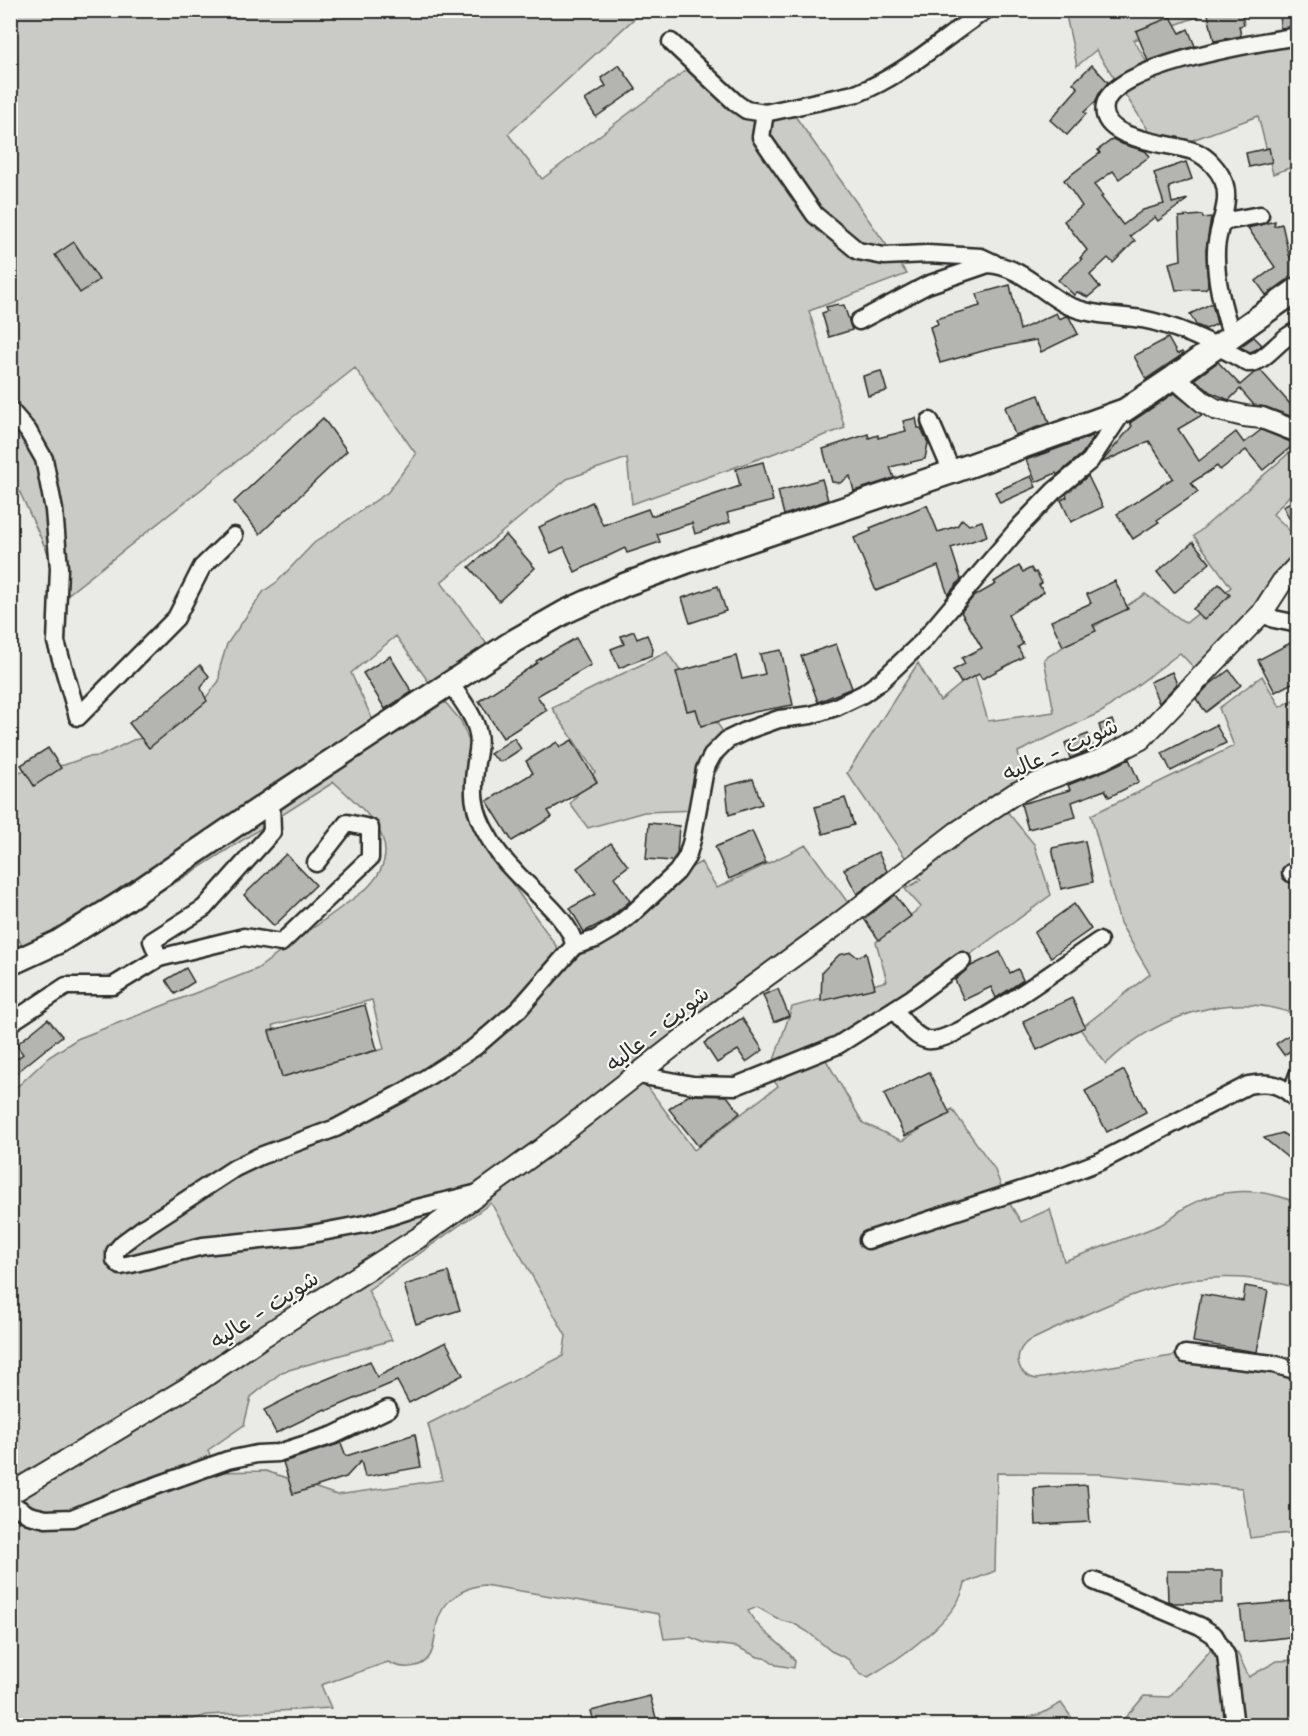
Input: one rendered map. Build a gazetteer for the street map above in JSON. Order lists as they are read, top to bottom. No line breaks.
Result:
{"streets":{"street":["شويت - عاليه"]}}
